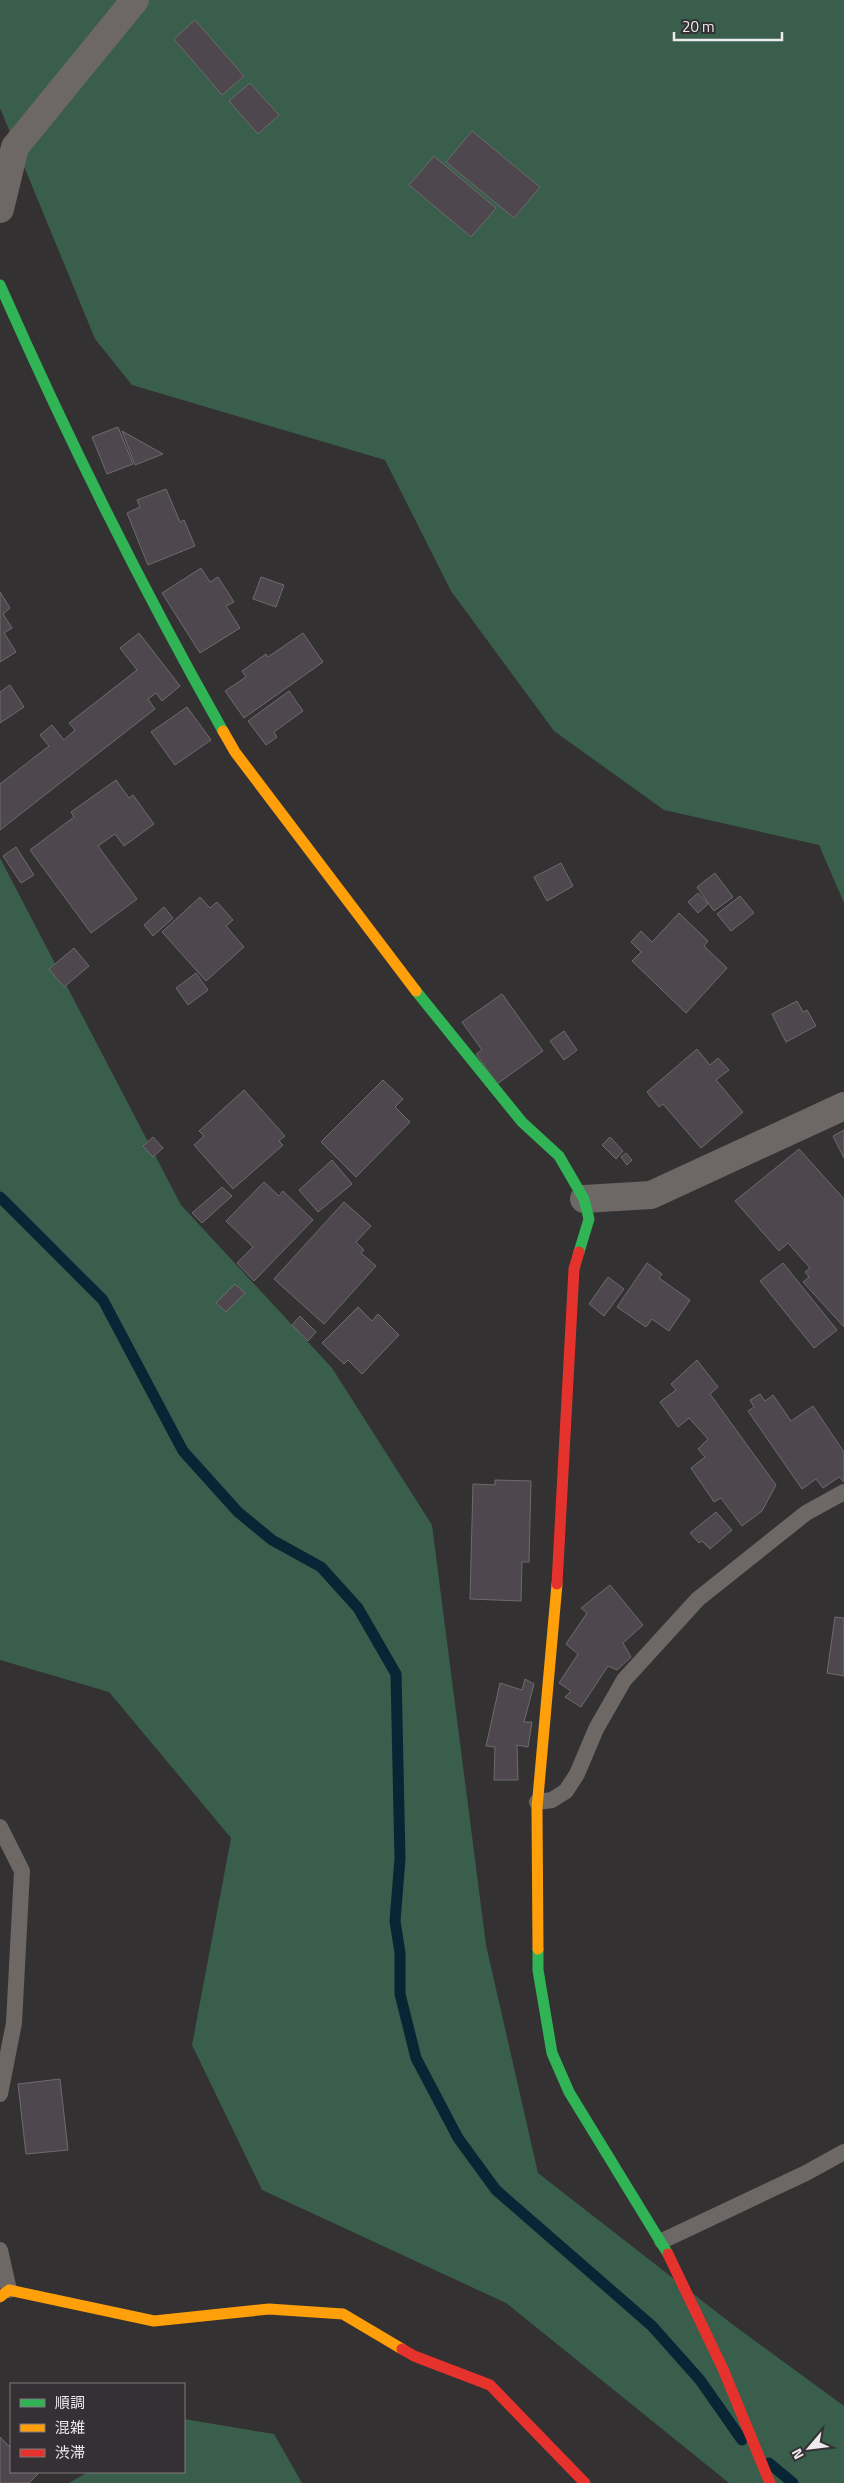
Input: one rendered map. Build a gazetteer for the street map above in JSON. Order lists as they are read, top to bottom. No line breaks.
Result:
{"legend":["順調","混雑","渋滞"],"scale_bar":"20 m","north":"bottom left"}
